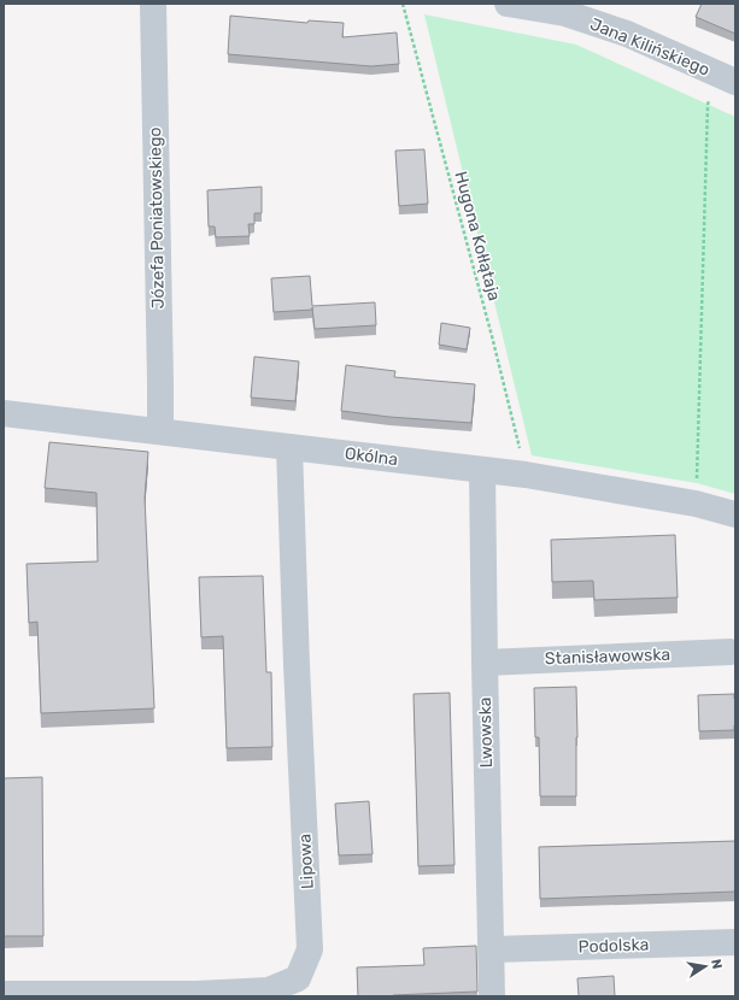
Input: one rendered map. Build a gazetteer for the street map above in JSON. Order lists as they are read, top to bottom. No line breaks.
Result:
{"streets":{"street":["Jana Kilińskiego","Józefa Poniatowskiego","Okólna","Stanisławowska","Lwowska","Lipowa","Podolska"],"path":["Hugona Kołłątaja"]},"crossings":[["Józefa Poniatowskiego","Okólna"],["Hugona Kołłątaja","Okólna"],["Okólna","Lwowska"],["Okólna","Lipowa"],["Stanisławowska","Lwowska"],["Lwowska","Podolska"]],"north":"right"}
